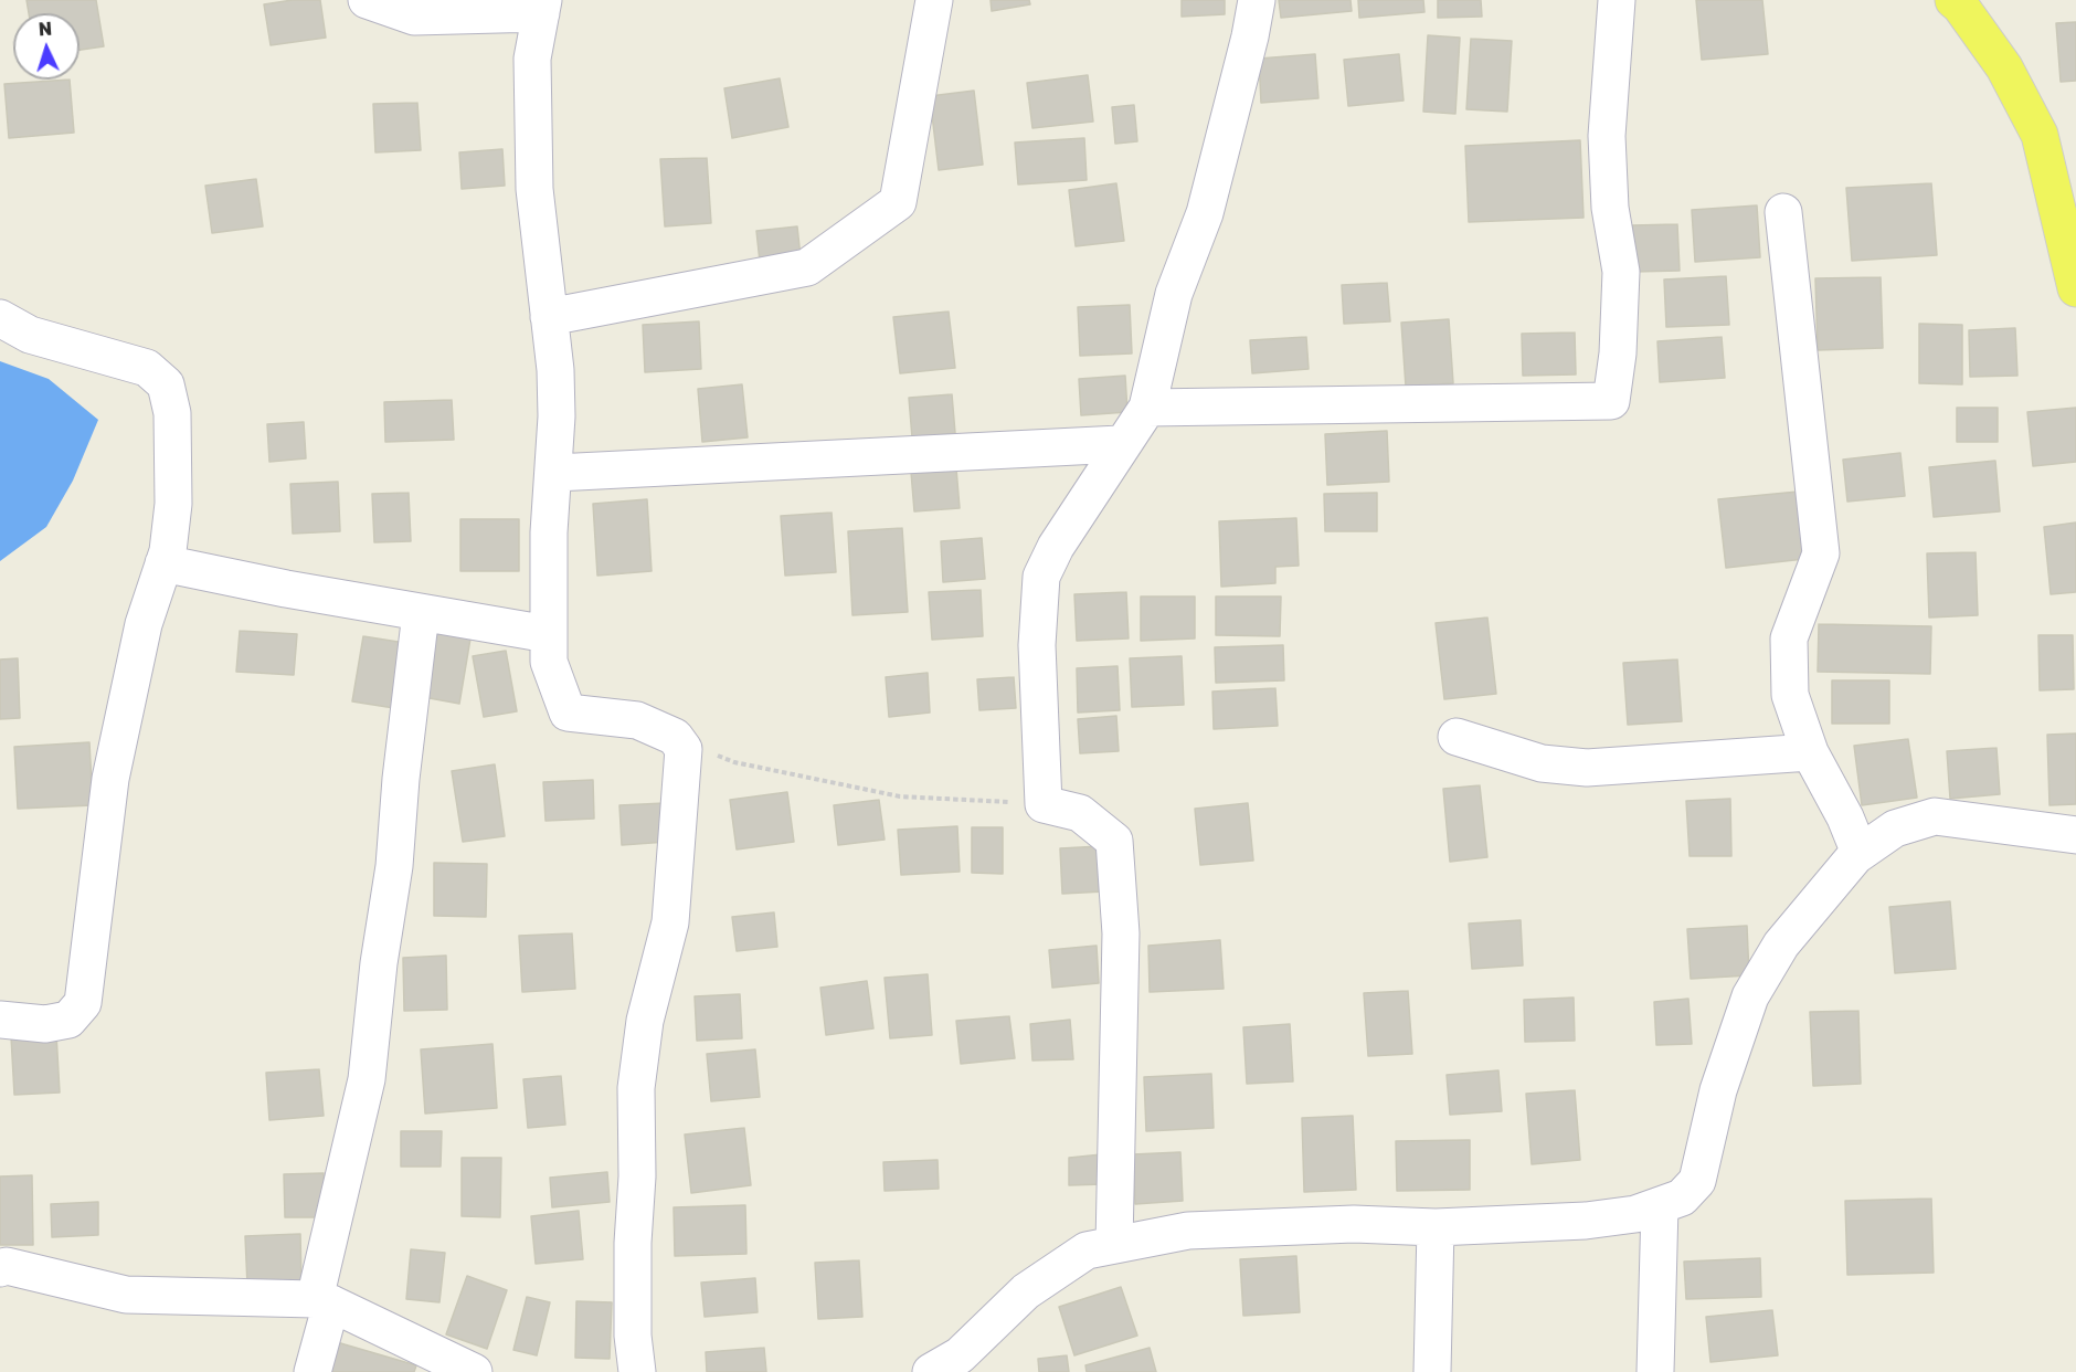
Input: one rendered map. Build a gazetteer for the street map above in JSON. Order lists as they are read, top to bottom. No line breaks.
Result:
{"north":"top"}
